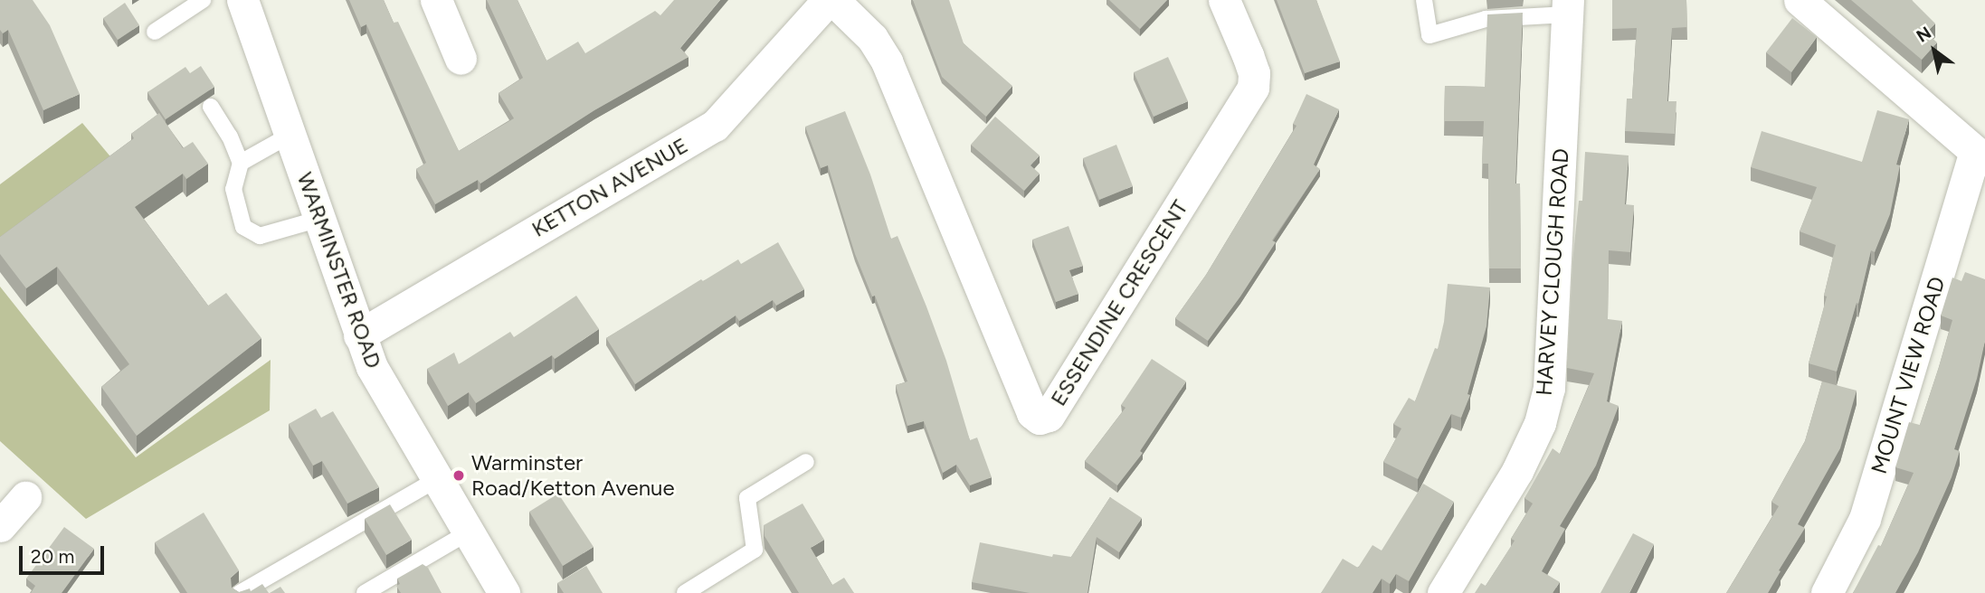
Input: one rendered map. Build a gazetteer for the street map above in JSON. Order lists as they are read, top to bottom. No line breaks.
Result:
{"streets":{"street":["KETTON AVENUE","WARMINSTER ROAD","HARVEY CLOUGH ROAD","ESSENDINE CRESCENT","MOUNT VIEW ROAD"]},"crossings":[["KETTON AVENUE","WARMINSTER ROAD"]],"places":["Warminster Road/Ketton Avenue"],"scale_bar":"20 m","north":"top left"}
